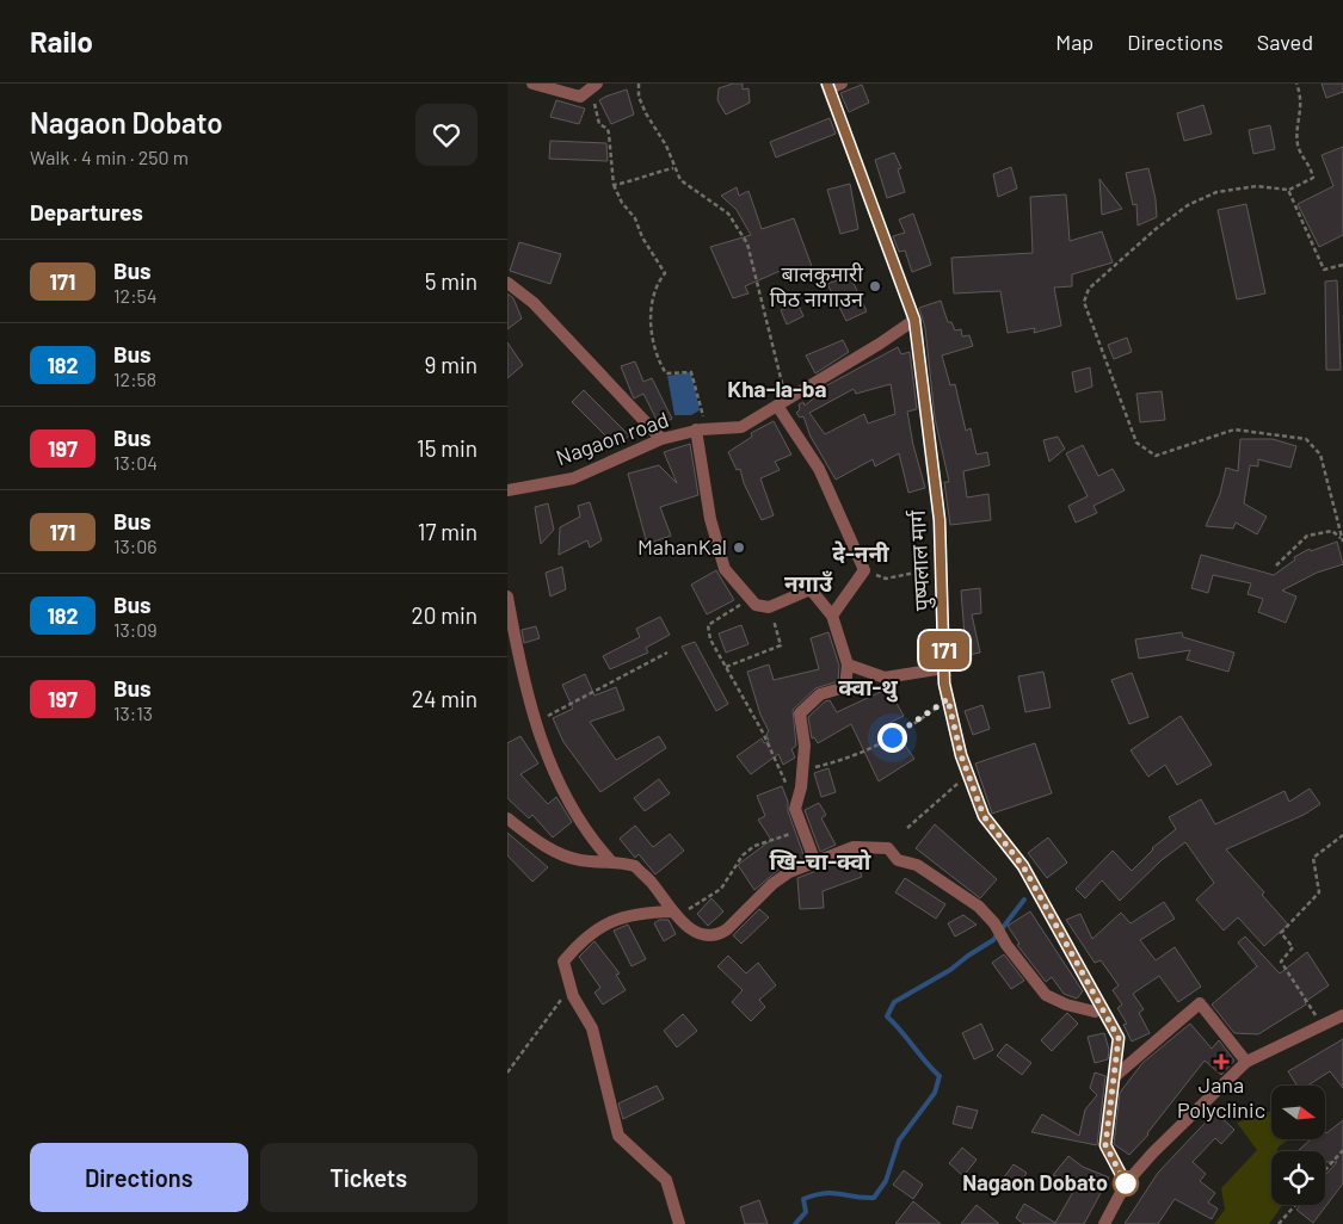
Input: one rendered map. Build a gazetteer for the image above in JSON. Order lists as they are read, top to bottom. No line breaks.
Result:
{"streets":{"street":["Nagaon road","पुष्पलाल मार्ग"]},"crossings":[["Nagaon road","पुष्पलाल मार्ग"]],"districts":["Kha-la-ba","दे-ननी","नगाउँ","क्वा-थु","खि-चा-क्वो"],"places":{"other":["बालकुमारी पिठ नागाउन","MahanKal","Nagaon Dobato"],"health":["Jana Polyclinic"]},"lines":["bus line 171"],"north":"right","page":{"header":"Railo","nav":["Map","Directions","Saved"],"heading":[["Nagaon Dobato","Walk · 4 min · 250 m"],"Departures"],"on_map":"171","list":[{"mark":"171","name":"Bus","note":"12:54","value":"5 min"},{"mark":"182","name":"Bus","note":"12:58","value":"9 min"},{"mark":"197","name":"Bus","note":"13:04","value":"15 min"},{"mark":"171","name":"Bus","note":"13:06","value":"17 min"},{"mark":"182","name":"Bus","note":"13:09","value":"20 min"},{"mark":"197","name":"Bus","note":"13:13","value":"24 min"}],"buttons":["Directions","Tickets"]}}
